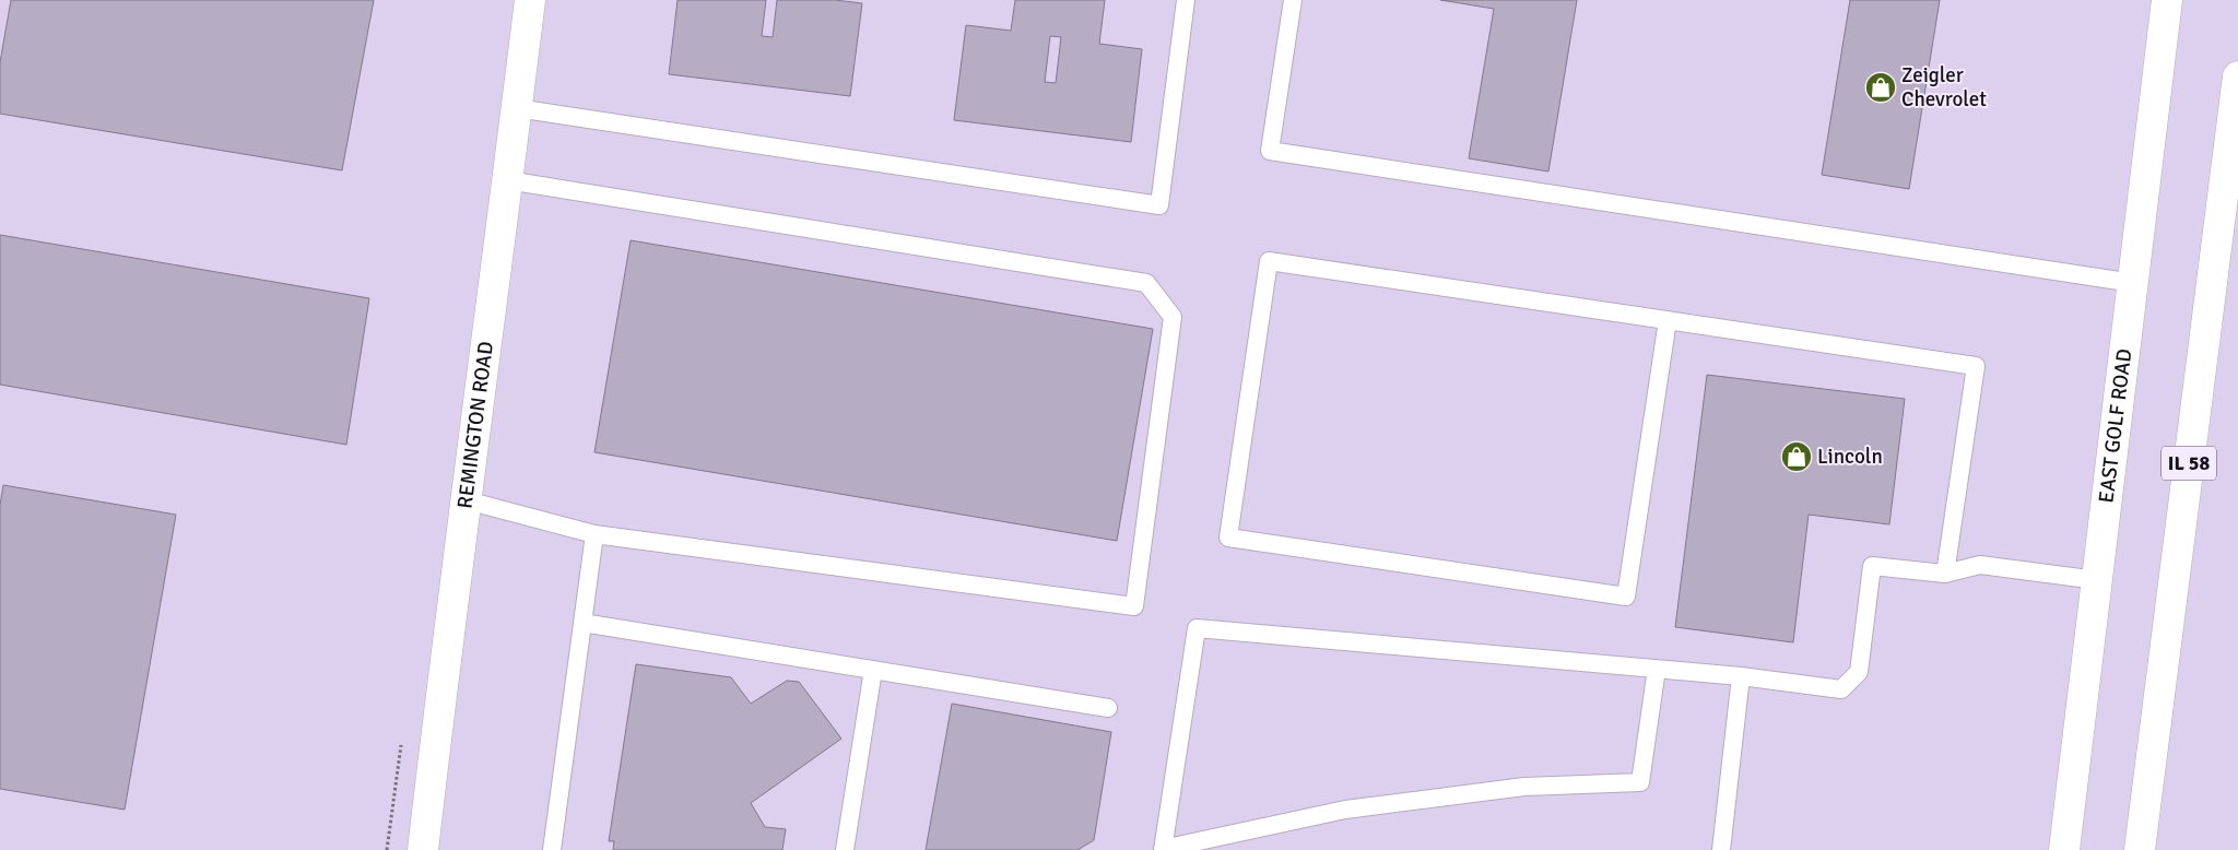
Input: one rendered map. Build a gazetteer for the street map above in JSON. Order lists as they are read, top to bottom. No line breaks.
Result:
{"streets":{"main road":["REMINGTON ROAD","EAST GOLF ROAD","IL 58"]},"places":{"shop":["Zeigler Chevrolet","Lincoln"]}}
